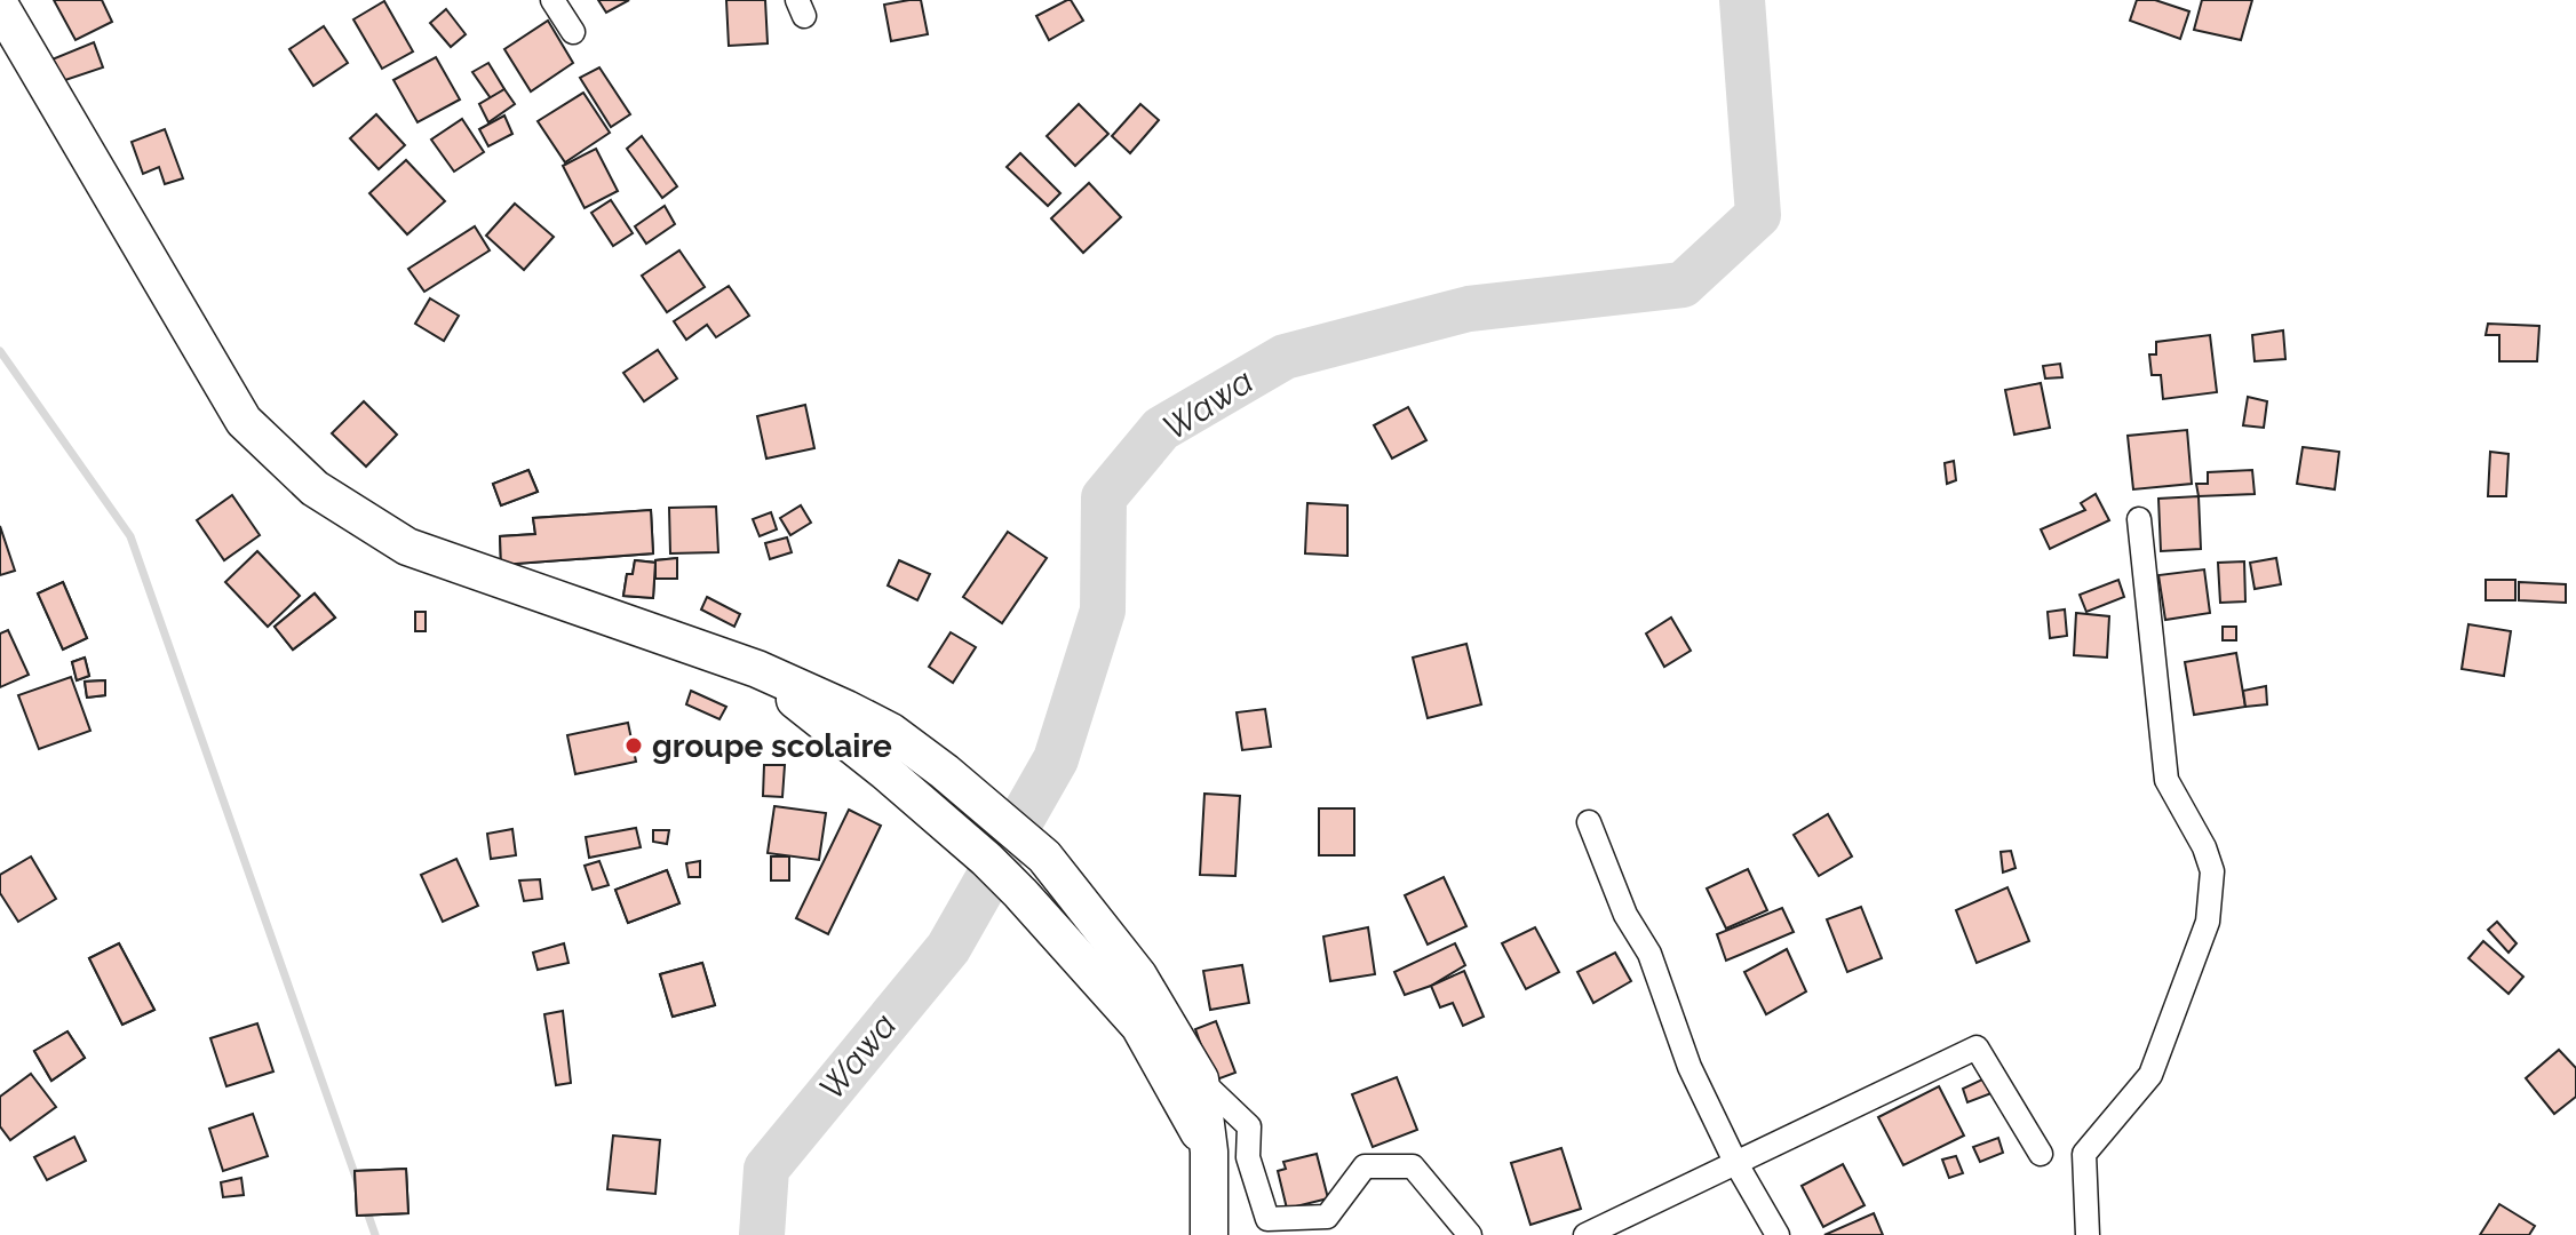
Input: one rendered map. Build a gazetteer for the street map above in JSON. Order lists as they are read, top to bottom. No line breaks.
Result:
{"water":["Wawa"],"places":["groupe scolaire"]}
